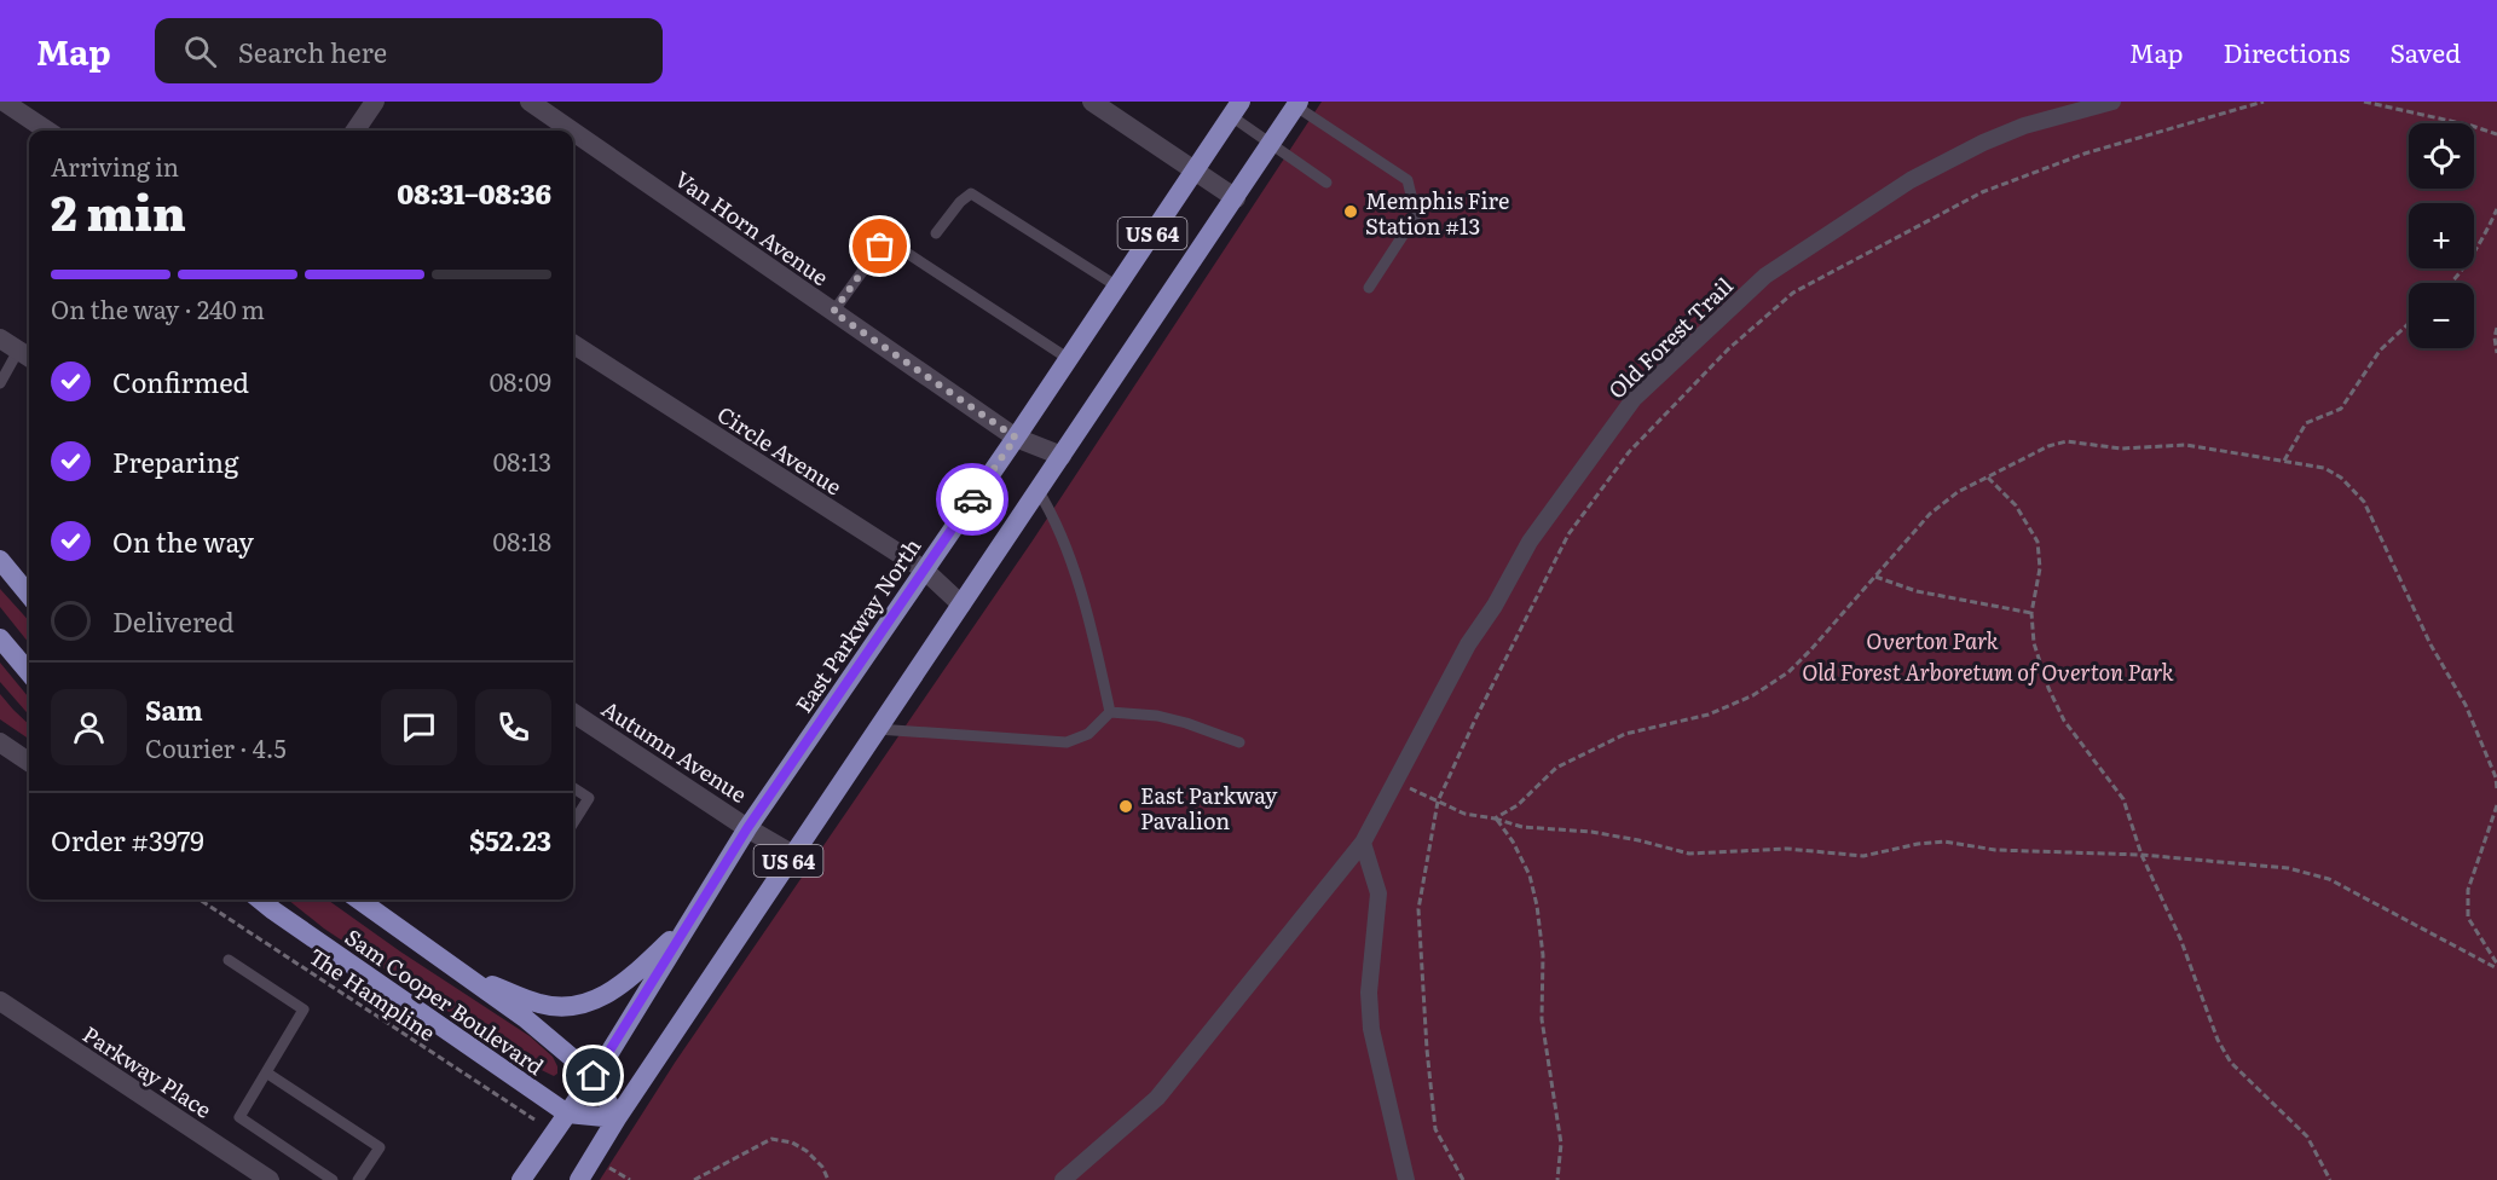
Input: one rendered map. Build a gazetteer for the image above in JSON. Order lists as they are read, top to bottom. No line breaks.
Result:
{"streets":{"main road":["US 64","East Parkway North","Sam Cooper Boulevard"],"street":["Van Horn Avenue","Old Forest Trail","Circle Avenue","Autumn Avenue","Parkway Place"],"path":["The Hampline"]},"crossings":[["Van Horn Avenue","US 64"],["Van Horn Avenue","East Parkway North"],["US 64","Circle Avenue"],["US 64","Autumn Avenue"],["US 64","Sam Cooper Boulevard"],["Circle Avenue","East Parkway North"],["East Parkway North","Autumn Avenue"],["East Parkway North","Sam Cooper Boulevard"]],"parks":["Overton Park","Old Forest Arboretum of Overton Park"],"places":["Memphis Fire Station #13","East Parkway Pavalion"],"page":{"header":"Map","search":"Search here","nav":["Map","Directions","Saved"],"map_buttons":["+","−"],"heading":["2 min","Arriving in","08:31–08:36"],"panel":["Sam","Courier · 4.5","Order #3979","$52.23"],"bar":"On the way · 240 m","list":[["Confirmed","08:09"],["Preparing","08:13"],["On the way","08:18"],"Delivered"]}}
